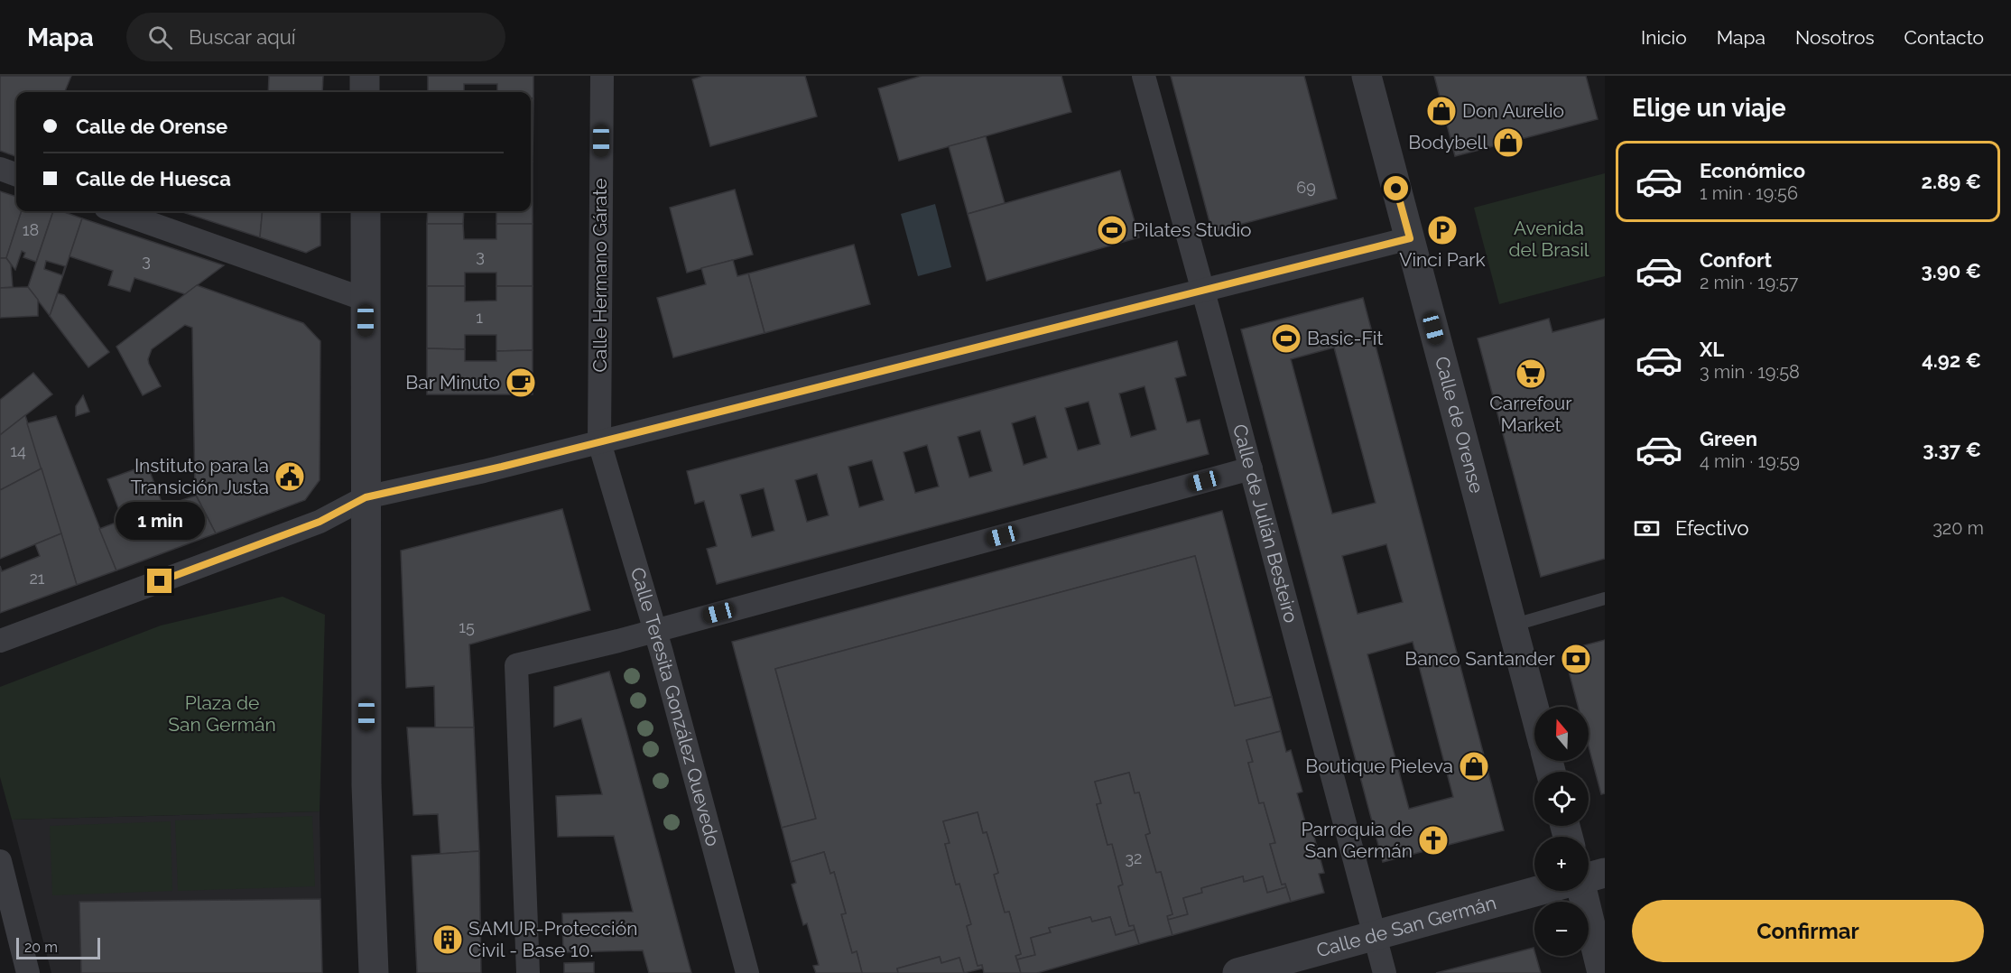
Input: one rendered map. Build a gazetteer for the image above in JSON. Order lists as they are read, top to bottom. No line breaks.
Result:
{"streets":{"street":["Calle Hermano Gárate","Calle de Orense","Calle de Julián Besteiro","Calle Teresita González Quevedo","Calle de San Germán"]},"crossings":[["Calle Hermano Gárate","Calle Teresita González Quevedo"],["Calle de Julián Besteiro","Calle de San Germán"]],"parks":["Avenida del Brasil","Plaza de San Germán"],"places":{"shop":["Don Aurelio","Bodybell","Boutique Pieleva"],"sports":["Pilates Studio","Basic-Fit"],"parking":["Vinci Park"],"supermarket":["Carrefour Market"],"cafe":["Bar Minuto"],"public building":["Instituto para la Transición Justa"],"bank":["Banco Santander"],"church":["Parroquia de San Germán"],"building":["SAMUR-Protección Civil - Base 10."]},"house_numbers":["69","18","3","3","1","14","21","15","32"],"scale_bar":"20 m","north":"top","page":{"header":"Mapa","search":"Buscar aquí","nav":["Inicio","Mapa","Nosotros","Contacto"],"heading":"Elige un viaje","banner":["Calle de Orense","Calle de Huesca"],"list":[{"name":"Económico","note":"1 min · 19:56","value":"2.89 €"},{"name":"Confort","note":"2 min · 19:57","value":"3.90 €"},{"name":"XL","note":"3 min · 19:58","value":"4.92 €"},{"name":"Green","note":"4 min · 19:59","value":"3.37 €"}],"pay":["Efectivo","320 m"],"bubble":"1 min","map_buttons":["+","−"],"buttons":"Confirmar","scale":"20 m"}}
